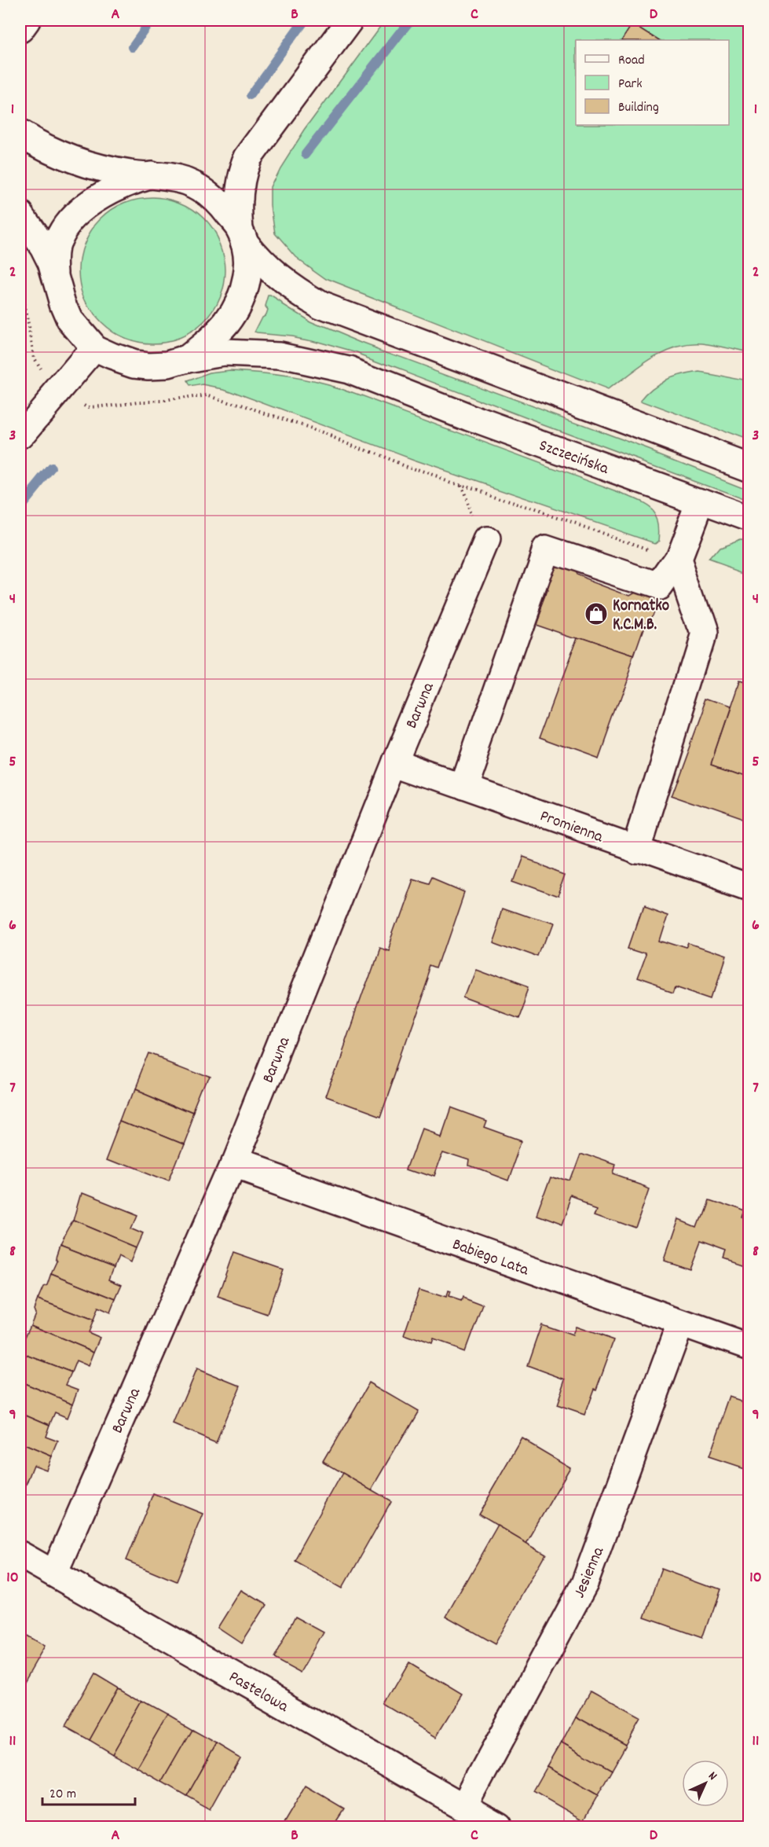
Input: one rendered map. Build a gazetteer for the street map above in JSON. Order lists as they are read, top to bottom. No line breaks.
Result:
{"streets":{"main road":["Szczecińska","Barwna","Promienna","Babiego Lata","Jesienna","Pastelowa"]},"crossings":[["Barwna","Promienna"],["Barwna","Babiego Lata"],["Barwna","Pastelowa"],["Babiego Lata","Jesienna"],["Jesienna","Pastelowa"]],"places":{"shop":["Kornatko K.C.M.B."]},"legend":["Road","Park","Building"],"scale_bar":"20 m","north":"top right","grid":{"columns":["A","B","C","D"],"rows":["1","2","3","4","5","6","7","8","9","10","11"]}}
